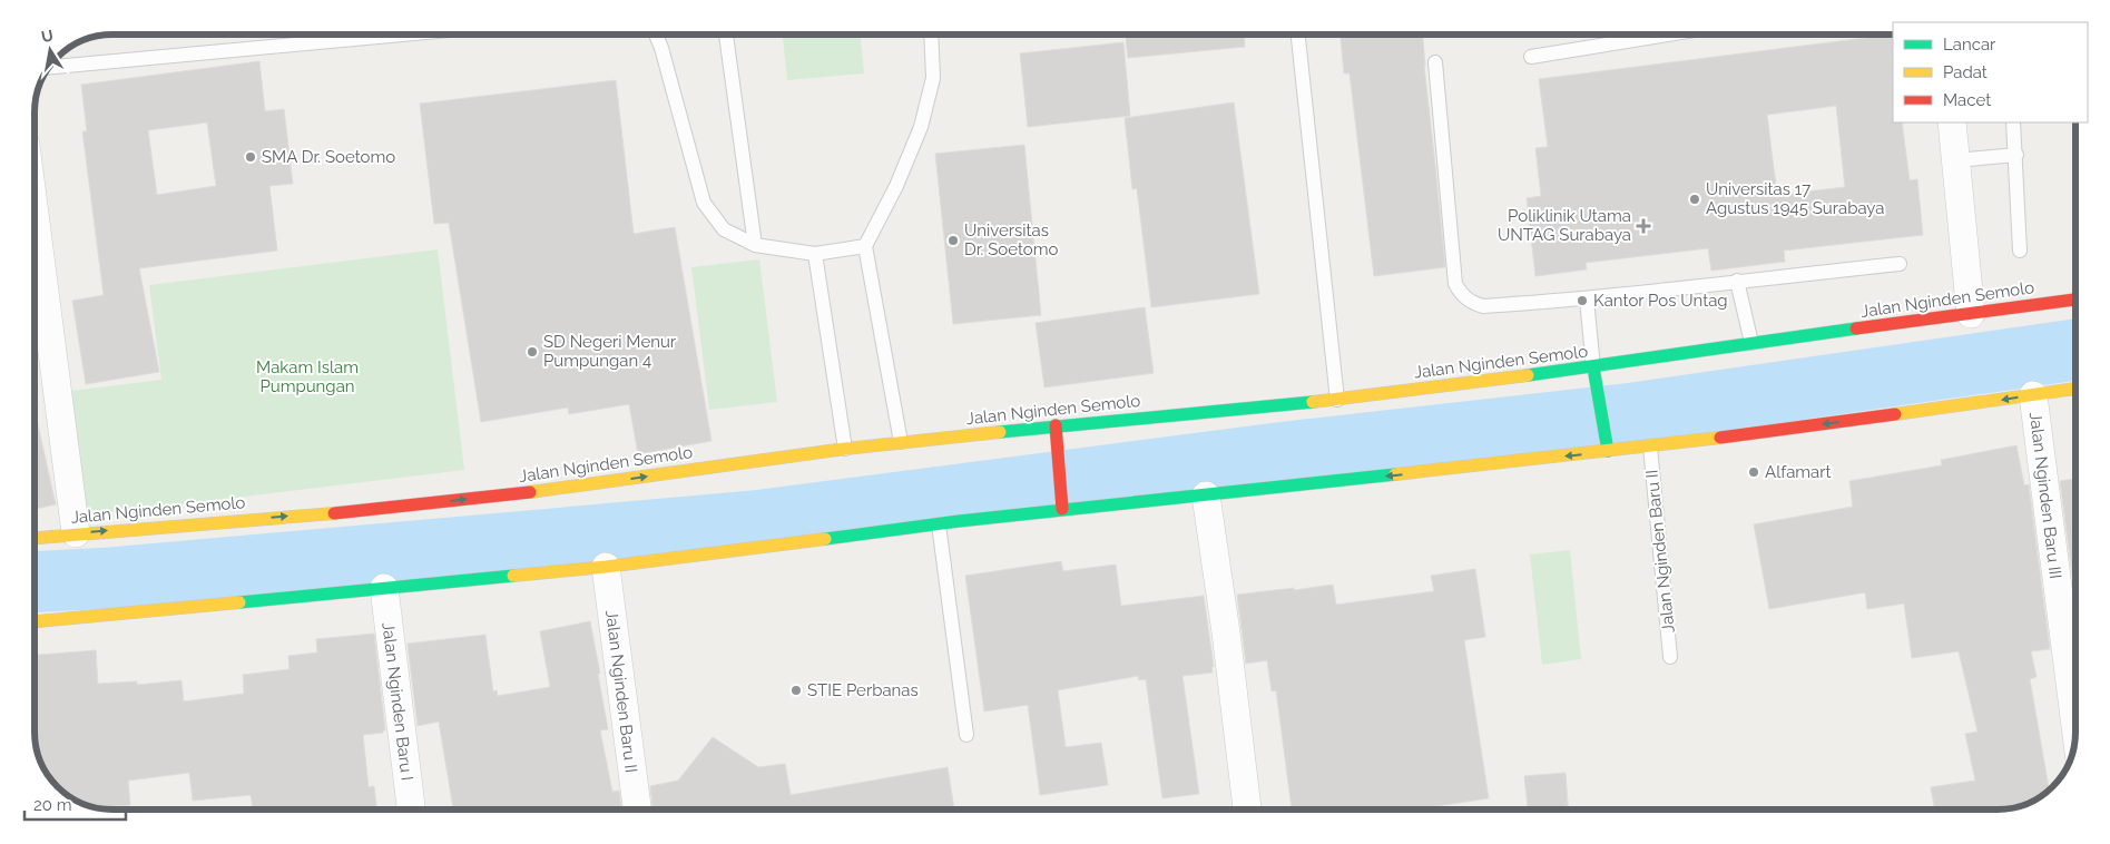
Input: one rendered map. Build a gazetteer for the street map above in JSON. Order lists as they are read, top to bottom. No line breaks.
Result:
{"streets":{"main road":["Jalan Nginden Semolo"],"street":["Jalan Nginden Baru III","Jalan Nginden Baru II","Jalan Nginden Baru I"]},"parks":["Makam Islam Pumpungan"],"places":{"other":["SMA Dr. Soetomo","Universitas 17 Agustus 1945 Surabaya","Universitas Dr. Soetomo","Kantor Pos Untag","SD Negeri Menur Pumpungan 4","Alfamart","STIE Perbanas"],"health":["Poliklinik Utama UNTAG Surabaya"]},"legend":["Lancar","Padat","Macet"],"scale_bar":"20 m","north":"top"}
